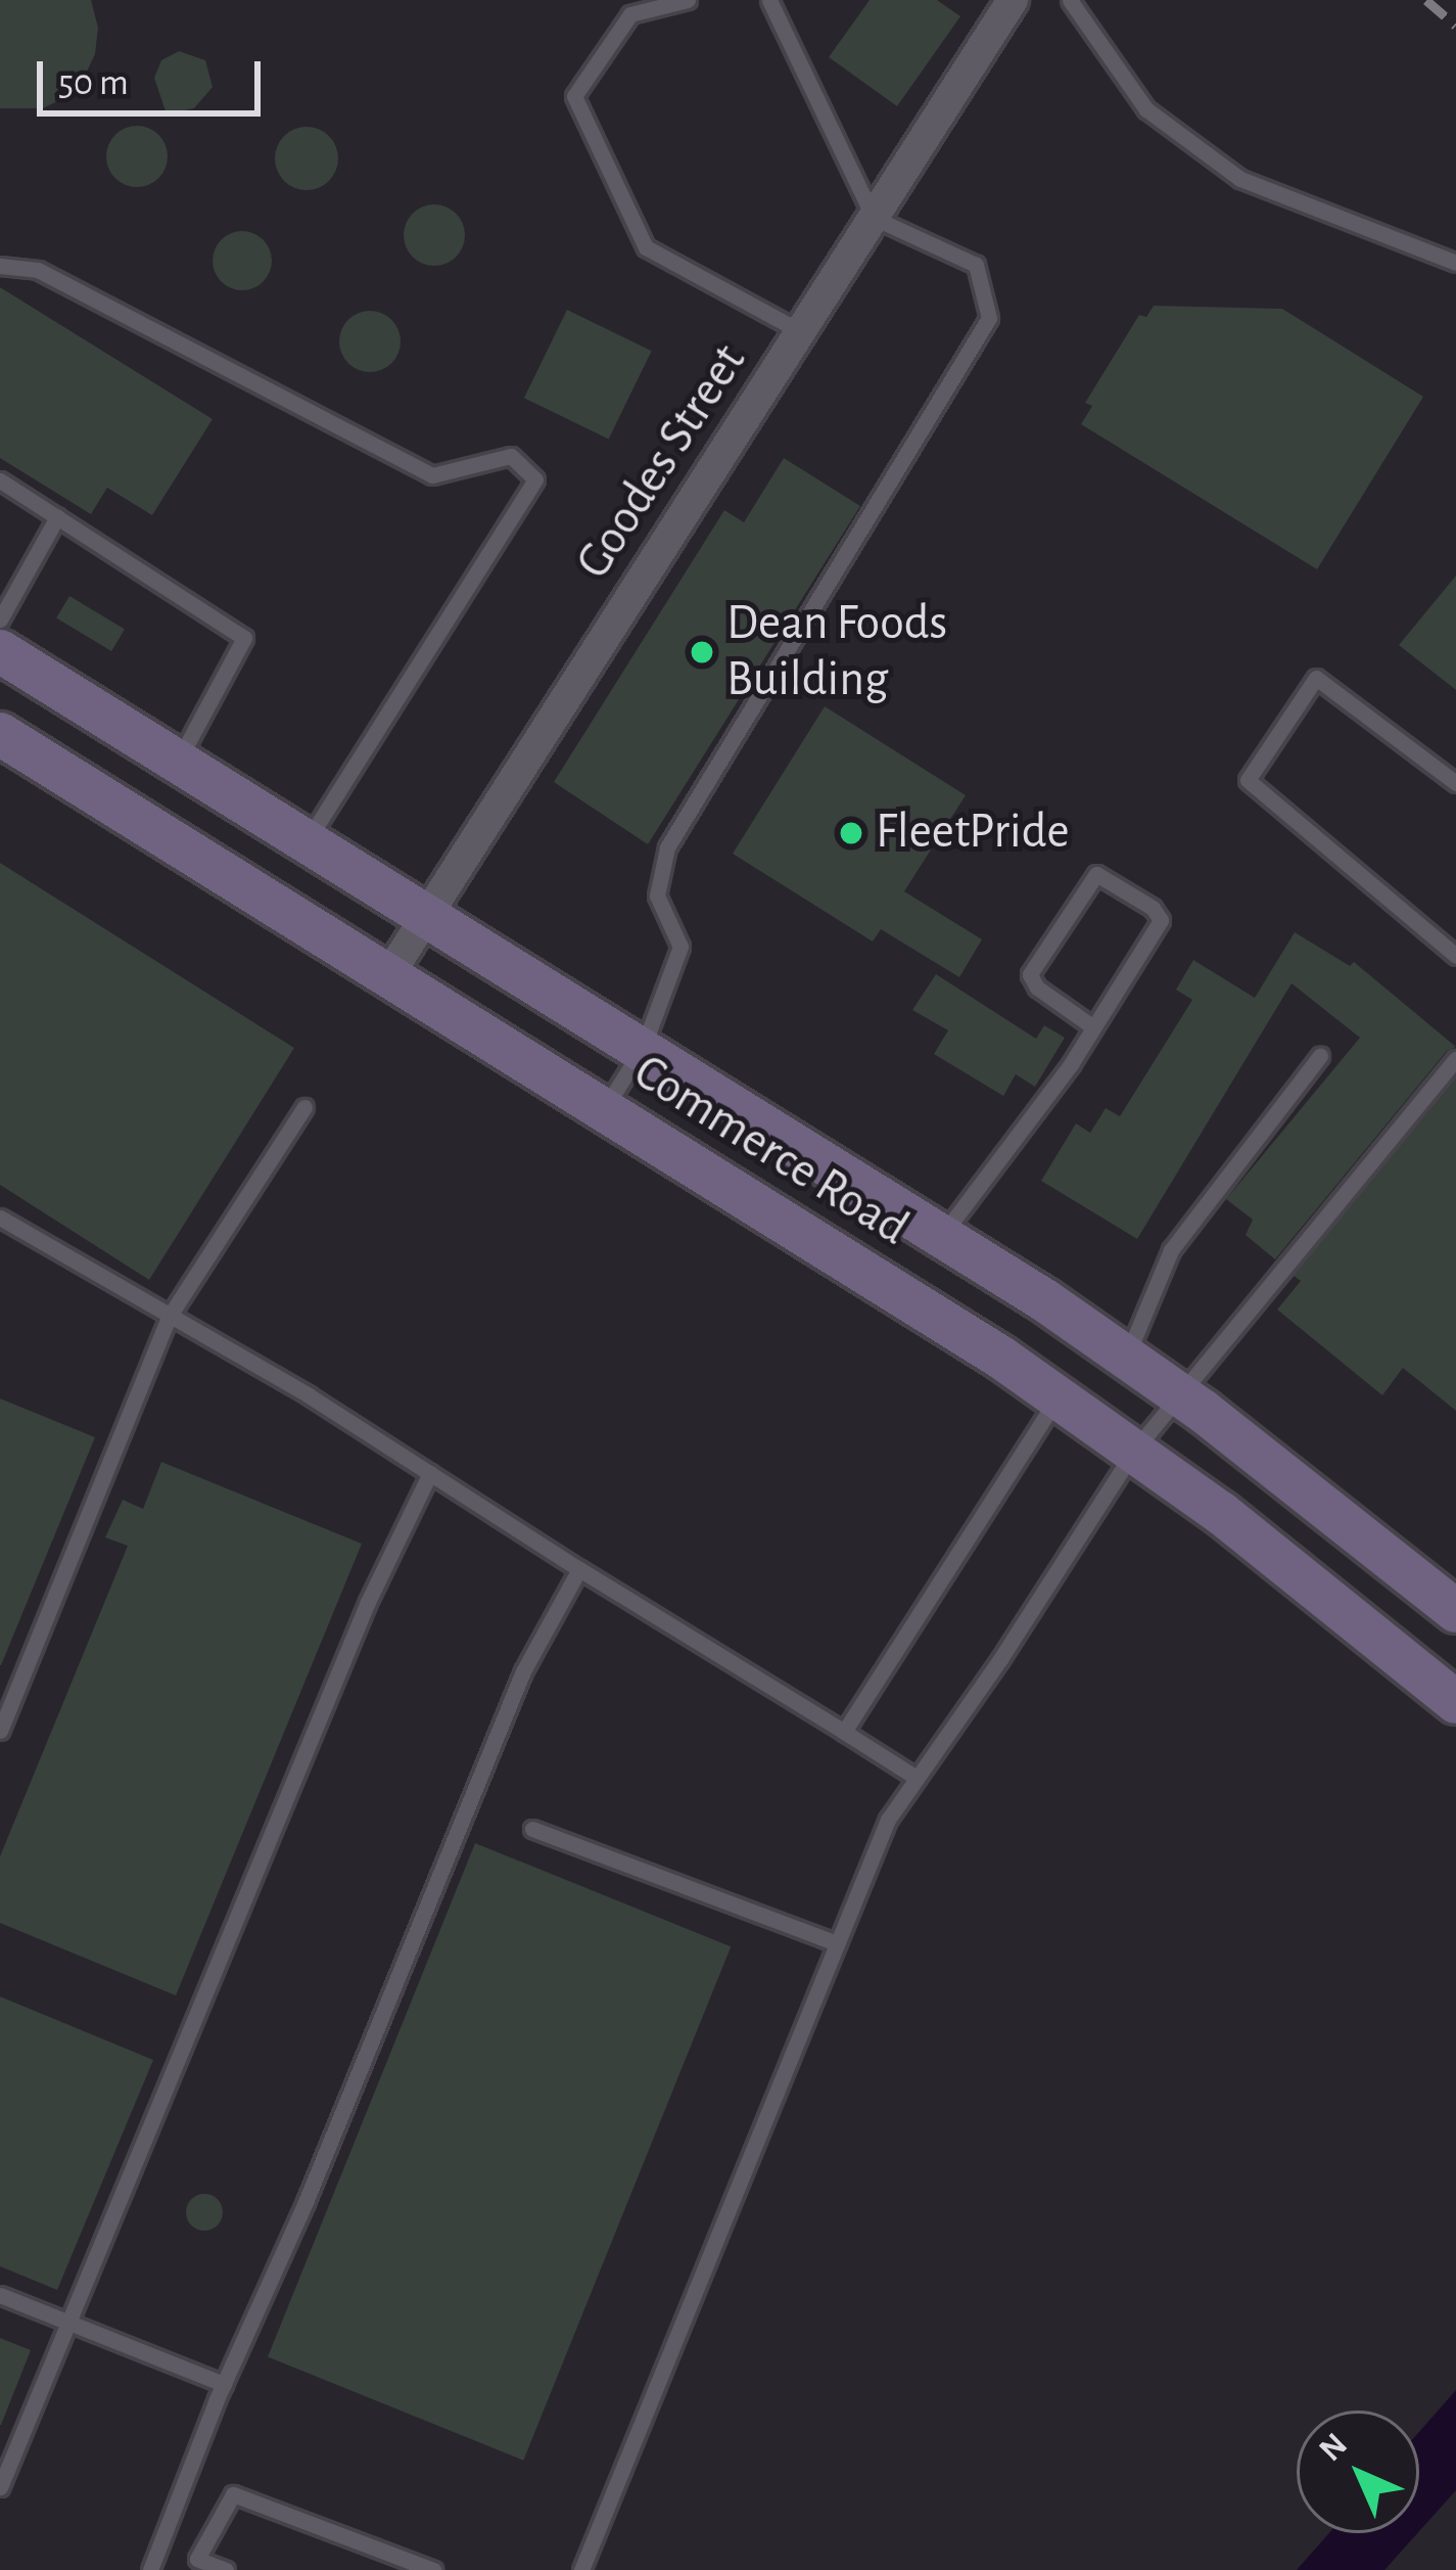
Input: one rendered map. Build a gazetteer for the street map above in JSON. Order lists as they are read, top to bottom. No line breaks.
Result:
{"streets":{"main road":["Commerce Road"],"street":["Goodes Street"]},"crossings":[["Goodes Street","Commerce Road"]],"places":["Dean Foods Building","FleetPride"],"scale_bar":"50 m","north":"top left"}
